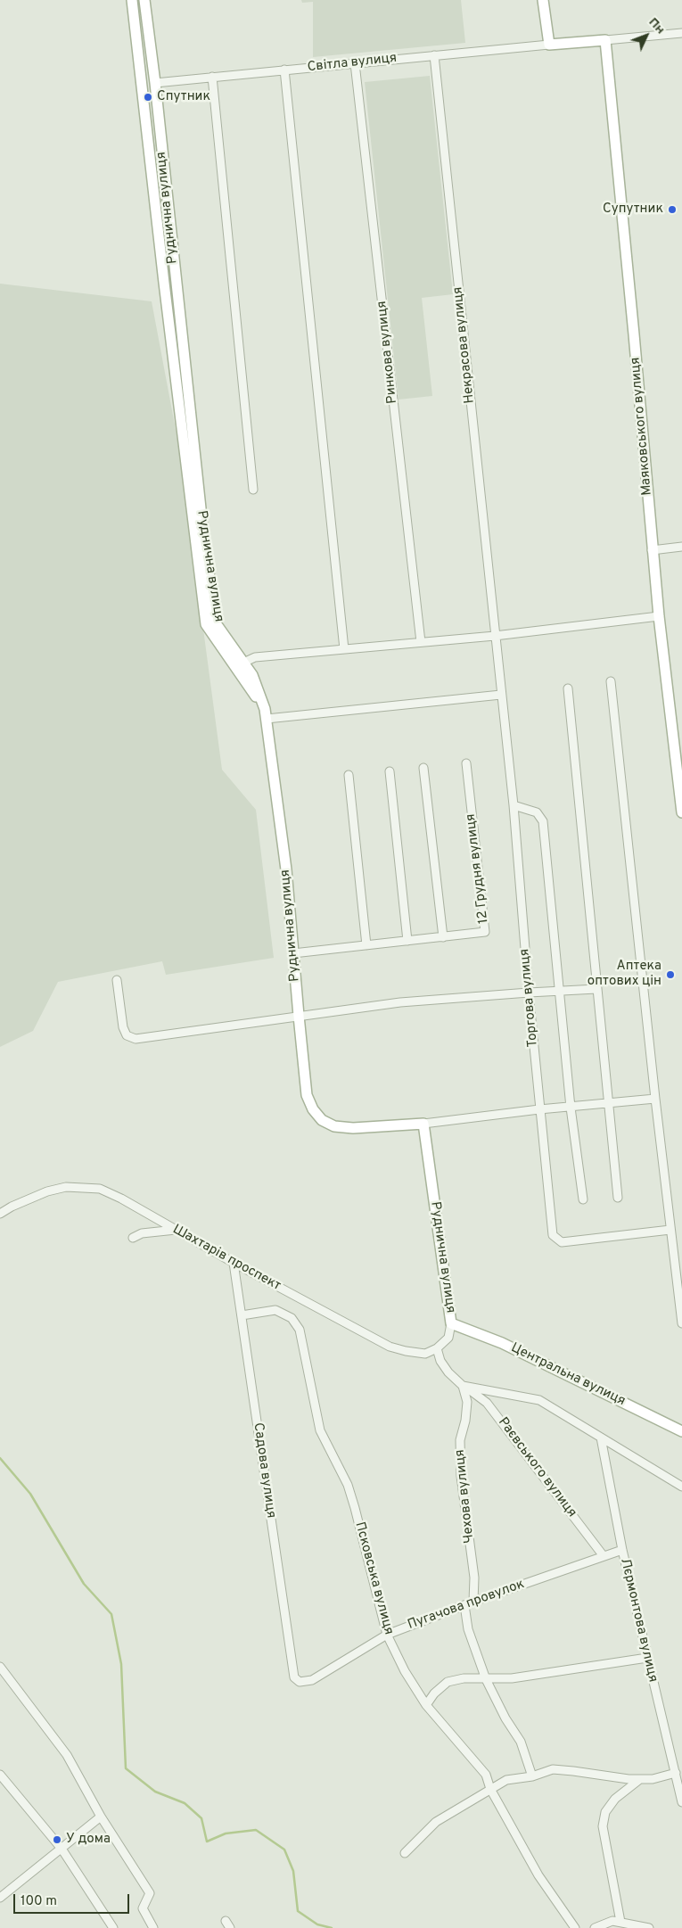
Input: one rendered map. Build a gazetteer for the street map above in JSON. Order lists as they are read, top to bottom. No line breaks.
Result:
{"streets":{"main road":["Руднична вулиця","Маяковського вулиця","Центральна вулиця"],"street":["Світла вулиця","Некрасова вулиця","Ринкова вулиця","12 Грудня вулиця","Торгова вулиця","Шахтарів проспект","Раєвського вулиця","Садова вулиця","Чехова вулиця","Псковська вулиця","Пугачова провулок","Лєрмонтова вулиця"]},"crossings":[["Світла вулиця","Руднична вулиця"],["Світла вулиця","Некрасова вулиця"],["Світла вулиця","Ринкова вулиця"],["Руднична вулиця","12 Грудня вулиця"],["Руднична вулиця","Торгова вулиця"],["Руднична вулиця","Шахтарів проспект"],["Руднична вулиця","Центральна вулиця"],["Некрасова вулиця","Торгова вулиця"],["Шахтарів проспект","Садова вулиця"],["Раєвського вулиця","Чехова вулиця"],["Раєвського вулиця","Пугачова провулок"],["Садова вулиця","Псковська вулиця"],["Садова вулиця","Пугачова провулок"],["Чехова вулиця","Пугачова провулок"],["Псковська вулиця","Пугачова провулок"],["Пугачова провулок","Лєрмонтова вулиця"]],"places":["Спутник","Супутник","Аптека оптових цін","У дома"],"scale_bar":"100 m","north":"top right"}
